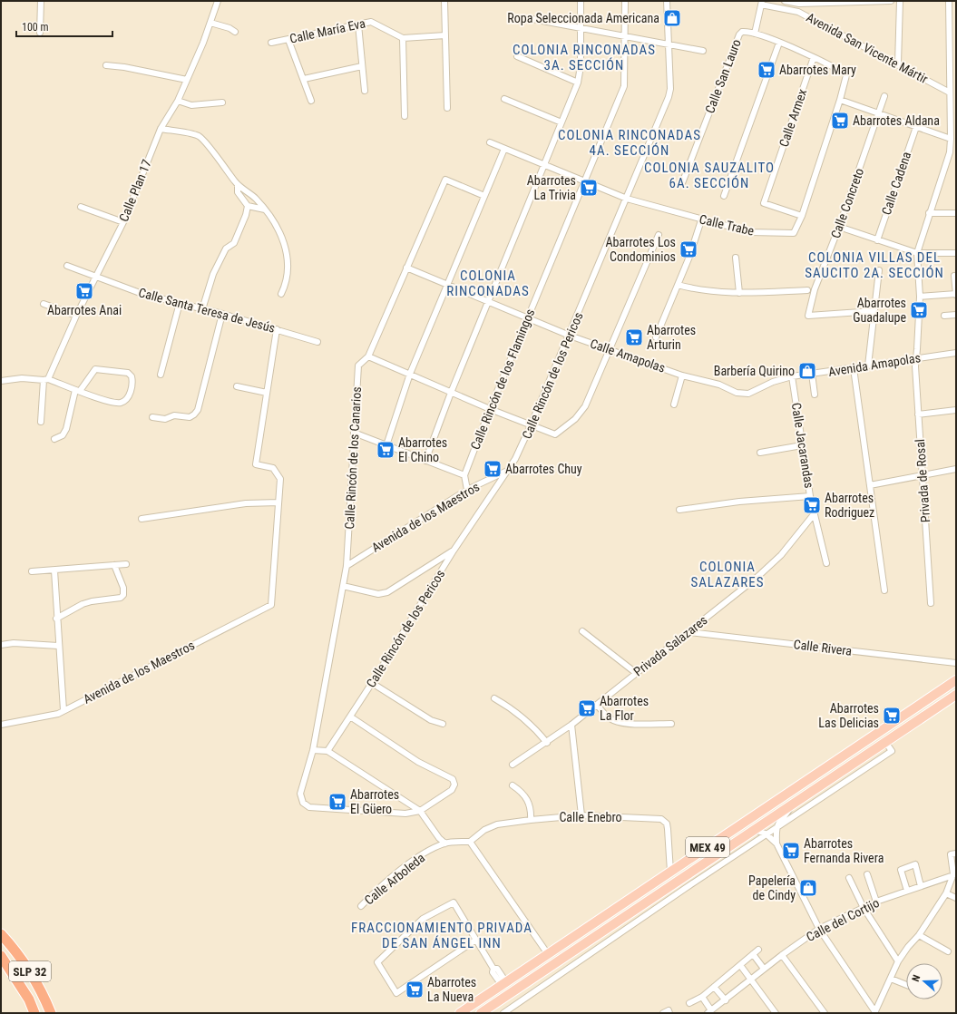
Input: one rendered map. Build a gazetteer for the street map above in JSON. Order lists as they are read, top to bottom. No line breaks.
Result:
{"streets":{"highway":["SLP 32"],"main road":["MEX 49"],"street":["Calle María Eva","Avenida San Vicente Mártir","Calle San Lauro","Calle Armex","Calle Cadena","Calle Plan 17","Calle Concreto","Calle Trabe","Calle Santa Teresa de Jesús","Calle Amapolas","Avenida Amapolas","Calle Rincón de los Pericos","Calle Rincón de los Flamingos","Calle Jacarandas","Calle Rincón de los Canarios","Privada de Rosal","Avenida de los Maestros","Privada Salazares","Calle Rivera","Calle Enebro","Calle Arboleda","Calle del Cortijo"]},"crossings":[["Calle Armex","Calle Trabe"],["Calle Plan 17","Calle Santa Teresa de Jesús"],["Calle Trabe","Calle Rincón de los Pericos"],["Calle Trabe","Calle Rincón de los Flamingos"],["Calle Amapolas","Avenida Amapolas"],["Calle Amapolas","Calle Rincón de los Pericos"],["Calle Amapolas","Calle Rincón de los Flamingos"],["Calle Amapolas","Calle Jacarandas"],["Calle Amapolas","Calle Rincón de los Canarios"],["Avenida Amapolas","Calle Jacarandas"],["Avenida Amapolas","Privada de Rosal"],["Calle Rincón de los Pericos","Avenida de los Maestros"],["Calle Jacarandas","Privada Salazares"],["Calle Rincón de los Canarios","Avenida de los Maestros"],["Privada Salazares","Calle Rivera"],["Calle Enebro","MEX 49"],["Calle Enebro","Calle Arboleda"]],"districts":["COLONIA RINCONADAS 3A. SECCIÓN","COLONIA RINCONADAS 4A. SECCIÓN","COLONIA SAUZALITO 6A. SECCIÓN","COLONIA VILLAS DEL SAUCITO 2A. SECCIÓN","COLONIA RINCONADAS","COLONIA SALAZARES","FRACCIONAMIENTO PRIVADA DE SAN ÁNGEL INN"],"places":{"shop":["Ropa Seleccionada Americana","Barbería Quirino","Papelería de Cindy"],"supermarket":["Abarrotes Mary","Abarrotes Aldana","Abarrotes La Trivia","Abarrotes Los Condominios","Abarrotes Anai","Abarrotes Guadalupe","Abarrotes Arturin","Abarrotes El Chino","Abarrotes Chuy","Abarrotes Rodriguez","Abarrotes La Flor","Abarrotes Las Delicias","Abarrotes El Güero","Abarrotes Fernanda Rivera","Abarrotes La Nueva"]},"scale_bar":"100 m","north":"left"}
